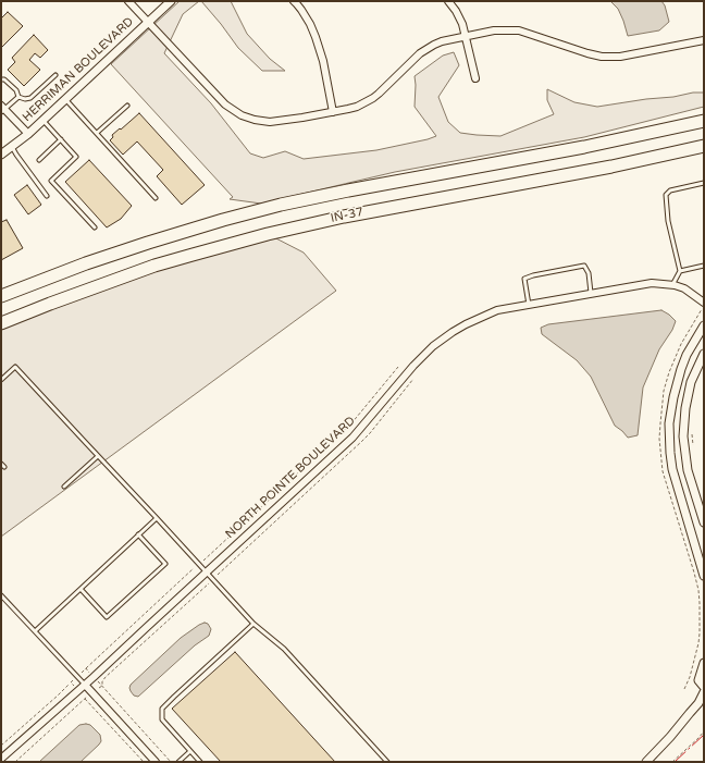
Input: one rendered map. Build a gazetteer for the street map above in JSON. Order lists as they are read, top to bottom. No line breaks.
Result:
{"streets":{"highway":["IN-37"],"street":["HERRIMAN BOULEVARD","NORTH POINTE BOULEVARD"]}}
